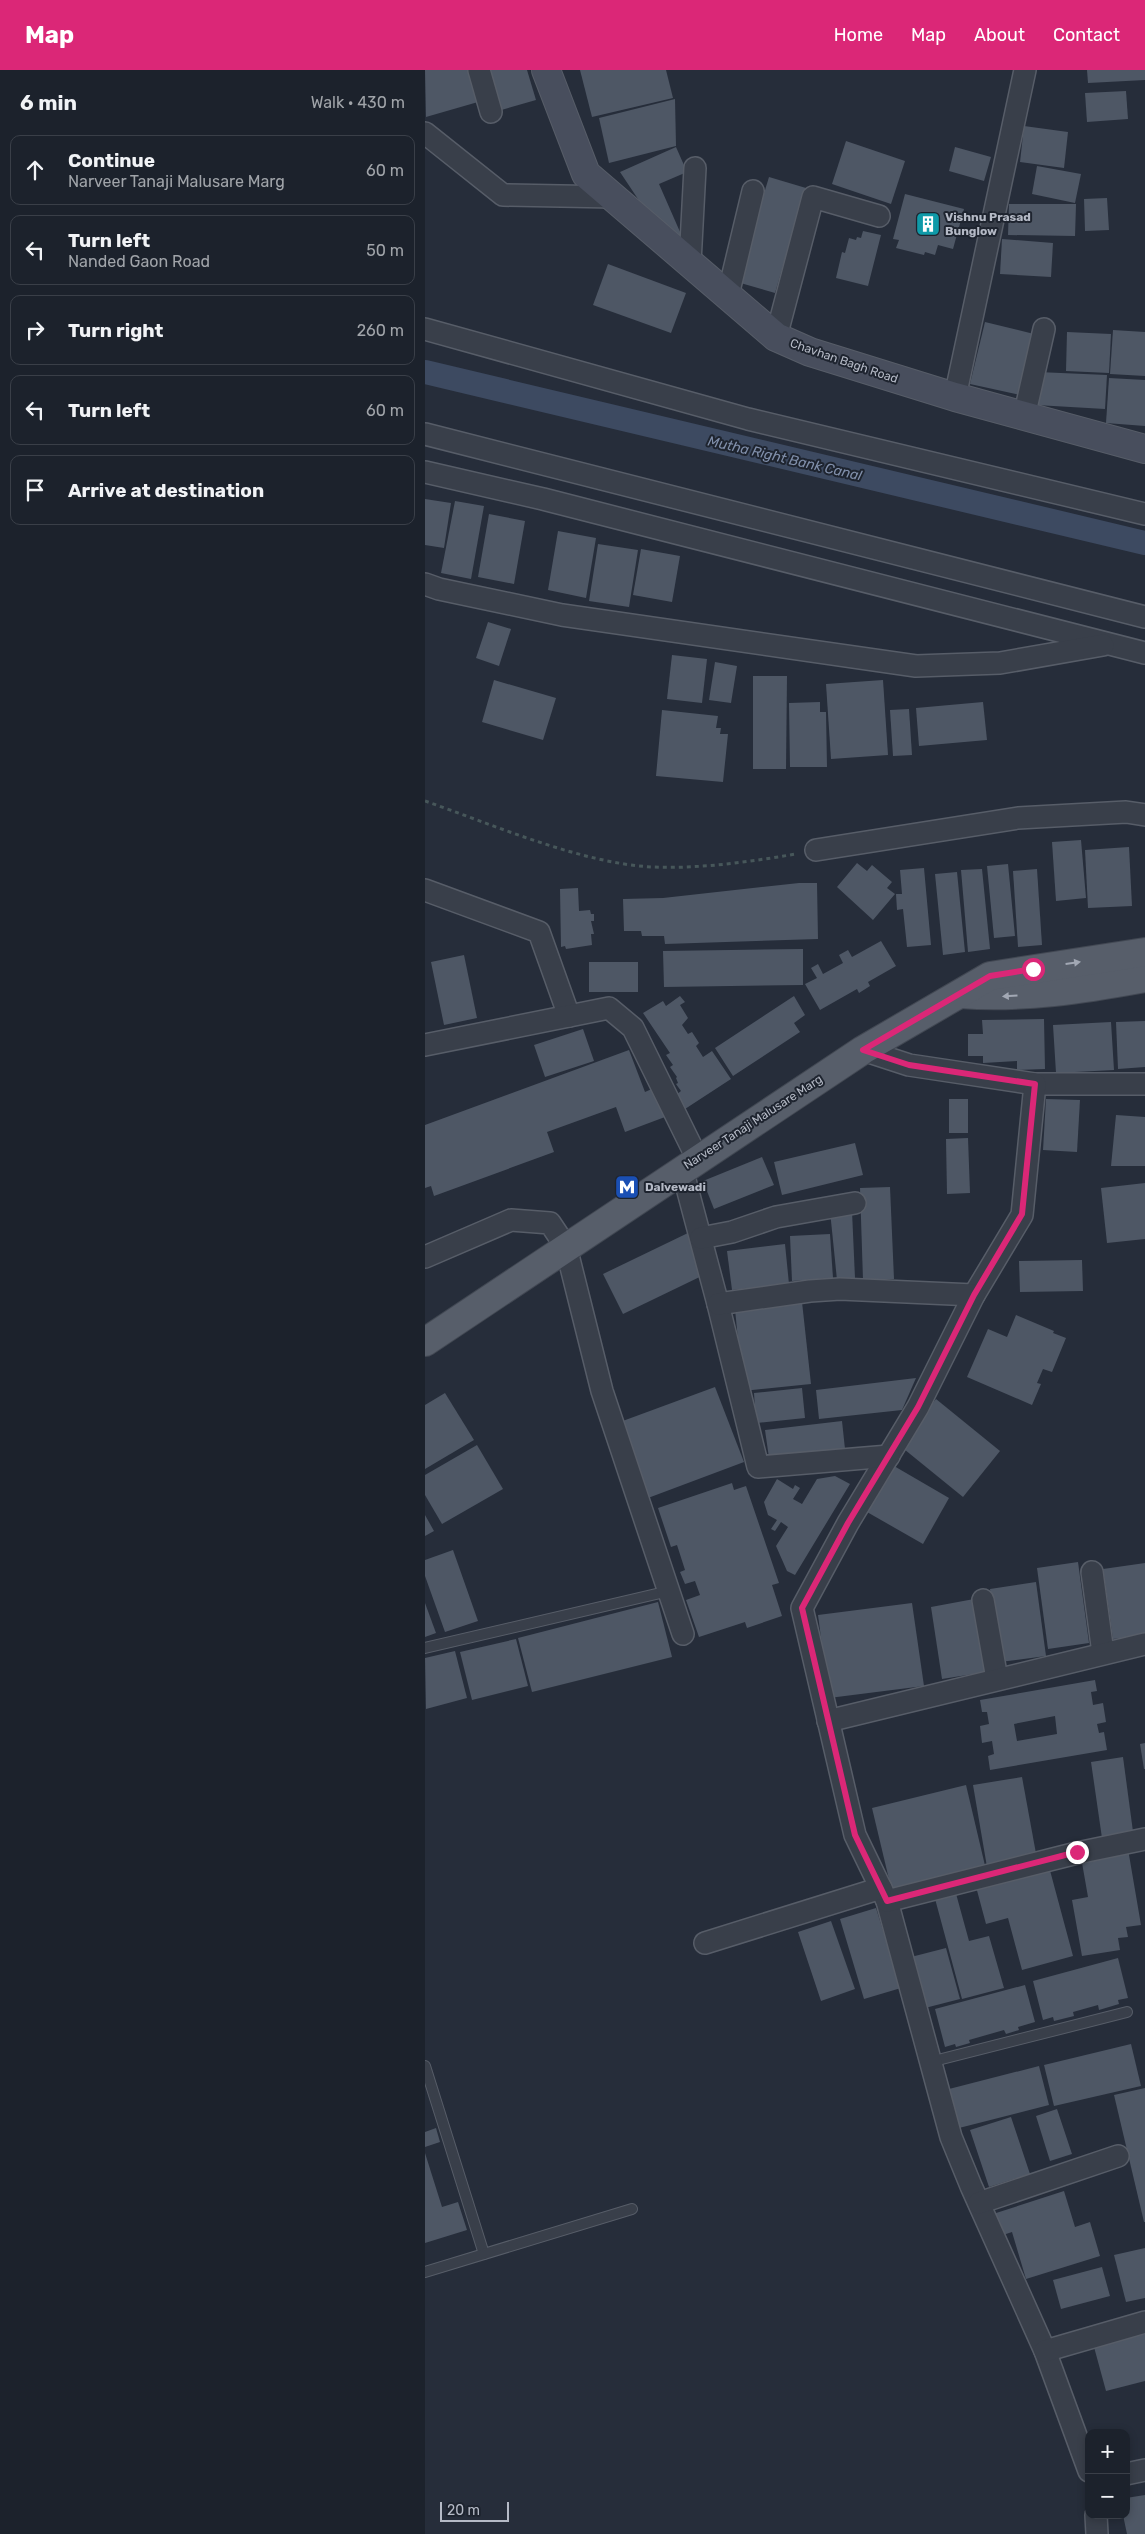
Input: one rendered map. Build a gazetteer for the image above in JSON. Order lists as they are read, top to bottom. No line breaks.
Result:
{"streets":{"main road":["Narveer Tanaji Malusare Marg"],"street":["Chavhan Bagh Road"]},"water":["Mutha Right Bank Canal"],"places":{"building":["Vishnu Prasad Bunglow"],"metro station":["Dalvewadi"]},"scale_bar":"20 m","page":{"header":"Map","nav":["Home","Map","About","Contact"],"heading":["6 min","Walk · 430 m"],"list":[["Continue","Narveer Tanaji Malusare Marg","60 m"],["Turn left","Nanded Gaon Road","50 m"],["Turn right","260 m"],["Turn left","60 m"],"Arrive at destination"],"map_buttons":["+","−"],"scale":"20 m"}}
